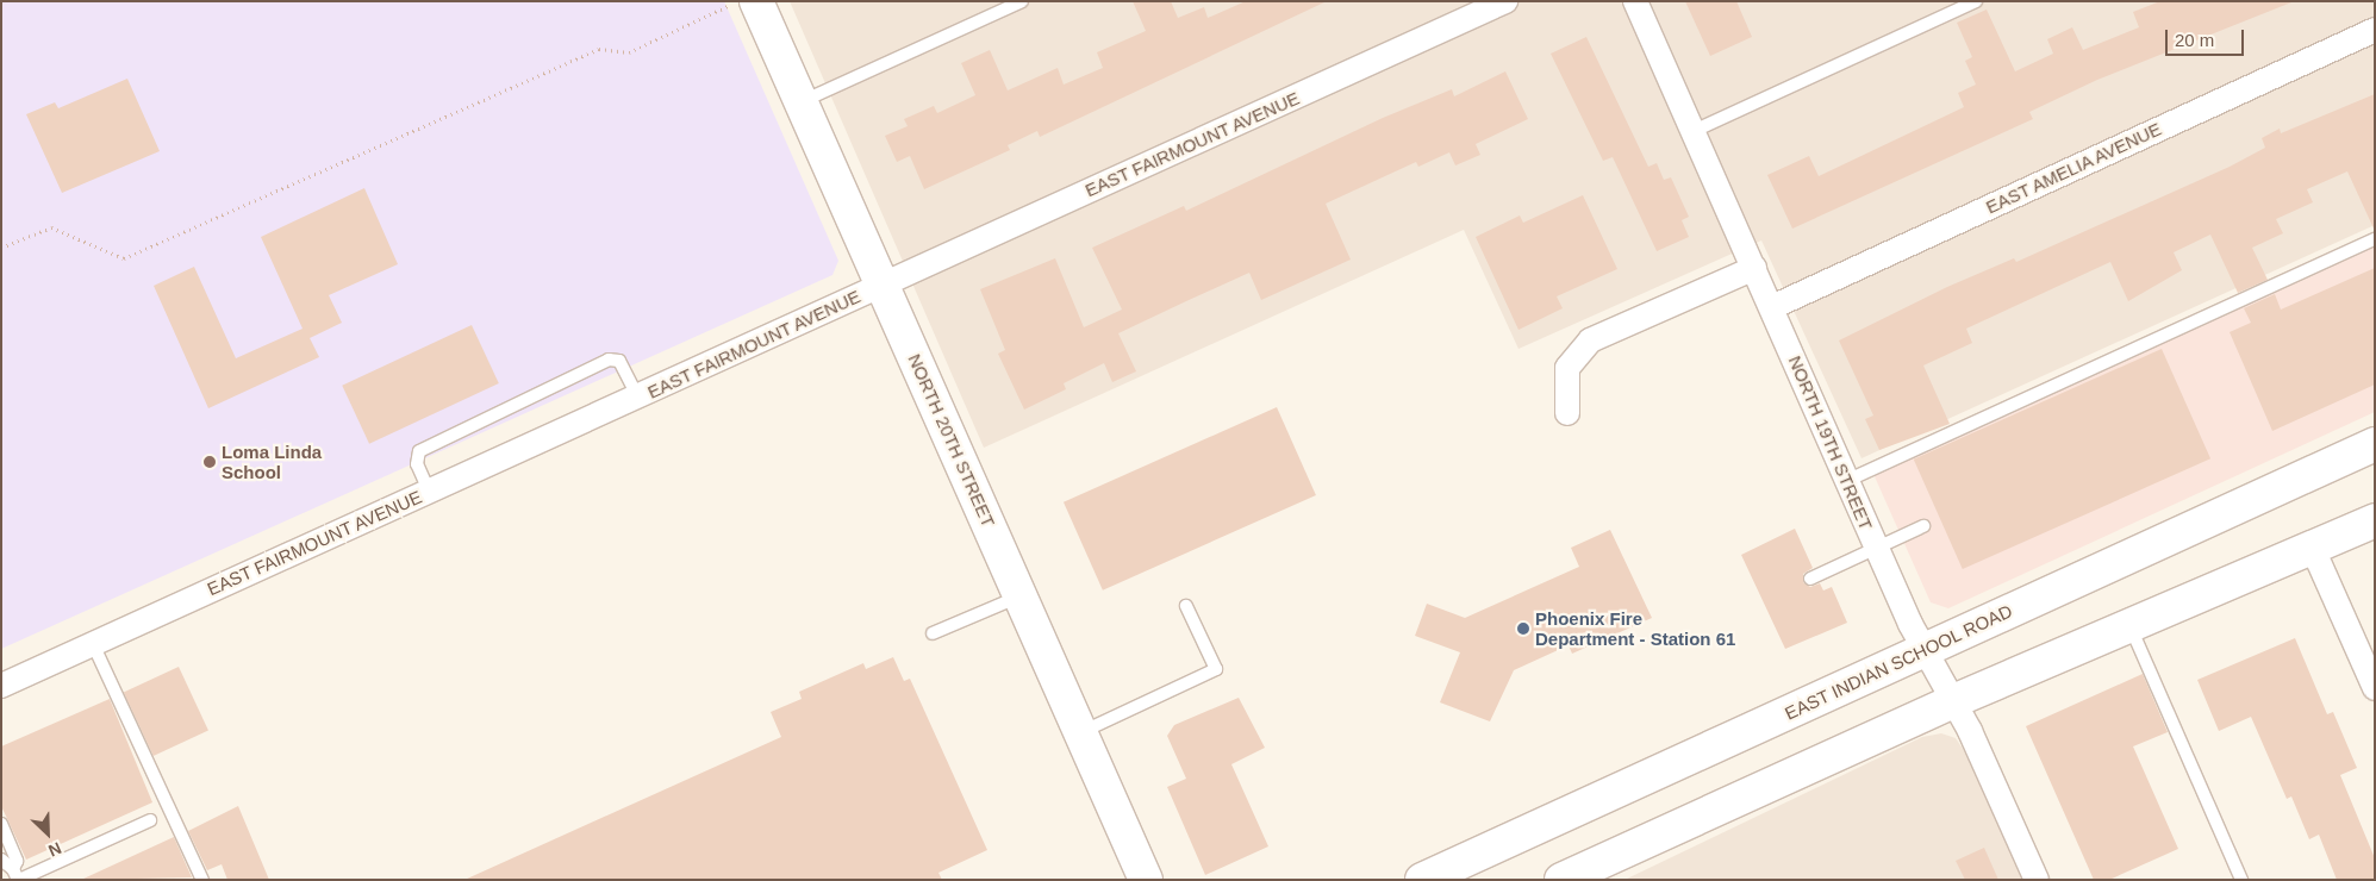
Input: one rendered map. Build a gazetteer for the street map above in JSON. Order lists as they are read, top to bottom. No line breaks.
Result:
{"streets":{"main road":["NORTH 20TH STREET","EAST INDIAN SCHOOL ROAD"],"street":["EAST FAIRMOUNT AVENUE","EAST AMELIA AVENUE","NORTH 19TH STREET"]},"crossings":[["EAST FAIRMOUNT AVENUE","NORTH 20TH STREET"],["EAST AMELIA AVENUE","NORTH 19TH STREET"],["NORTH 19TH STREET","EAST INDIAN SCHOOL ROAD"]],"places":["Loma Linda School","Phoenix Fire Department - Station 61"],"scale_bar":"20 m","north":"bottom right"}
